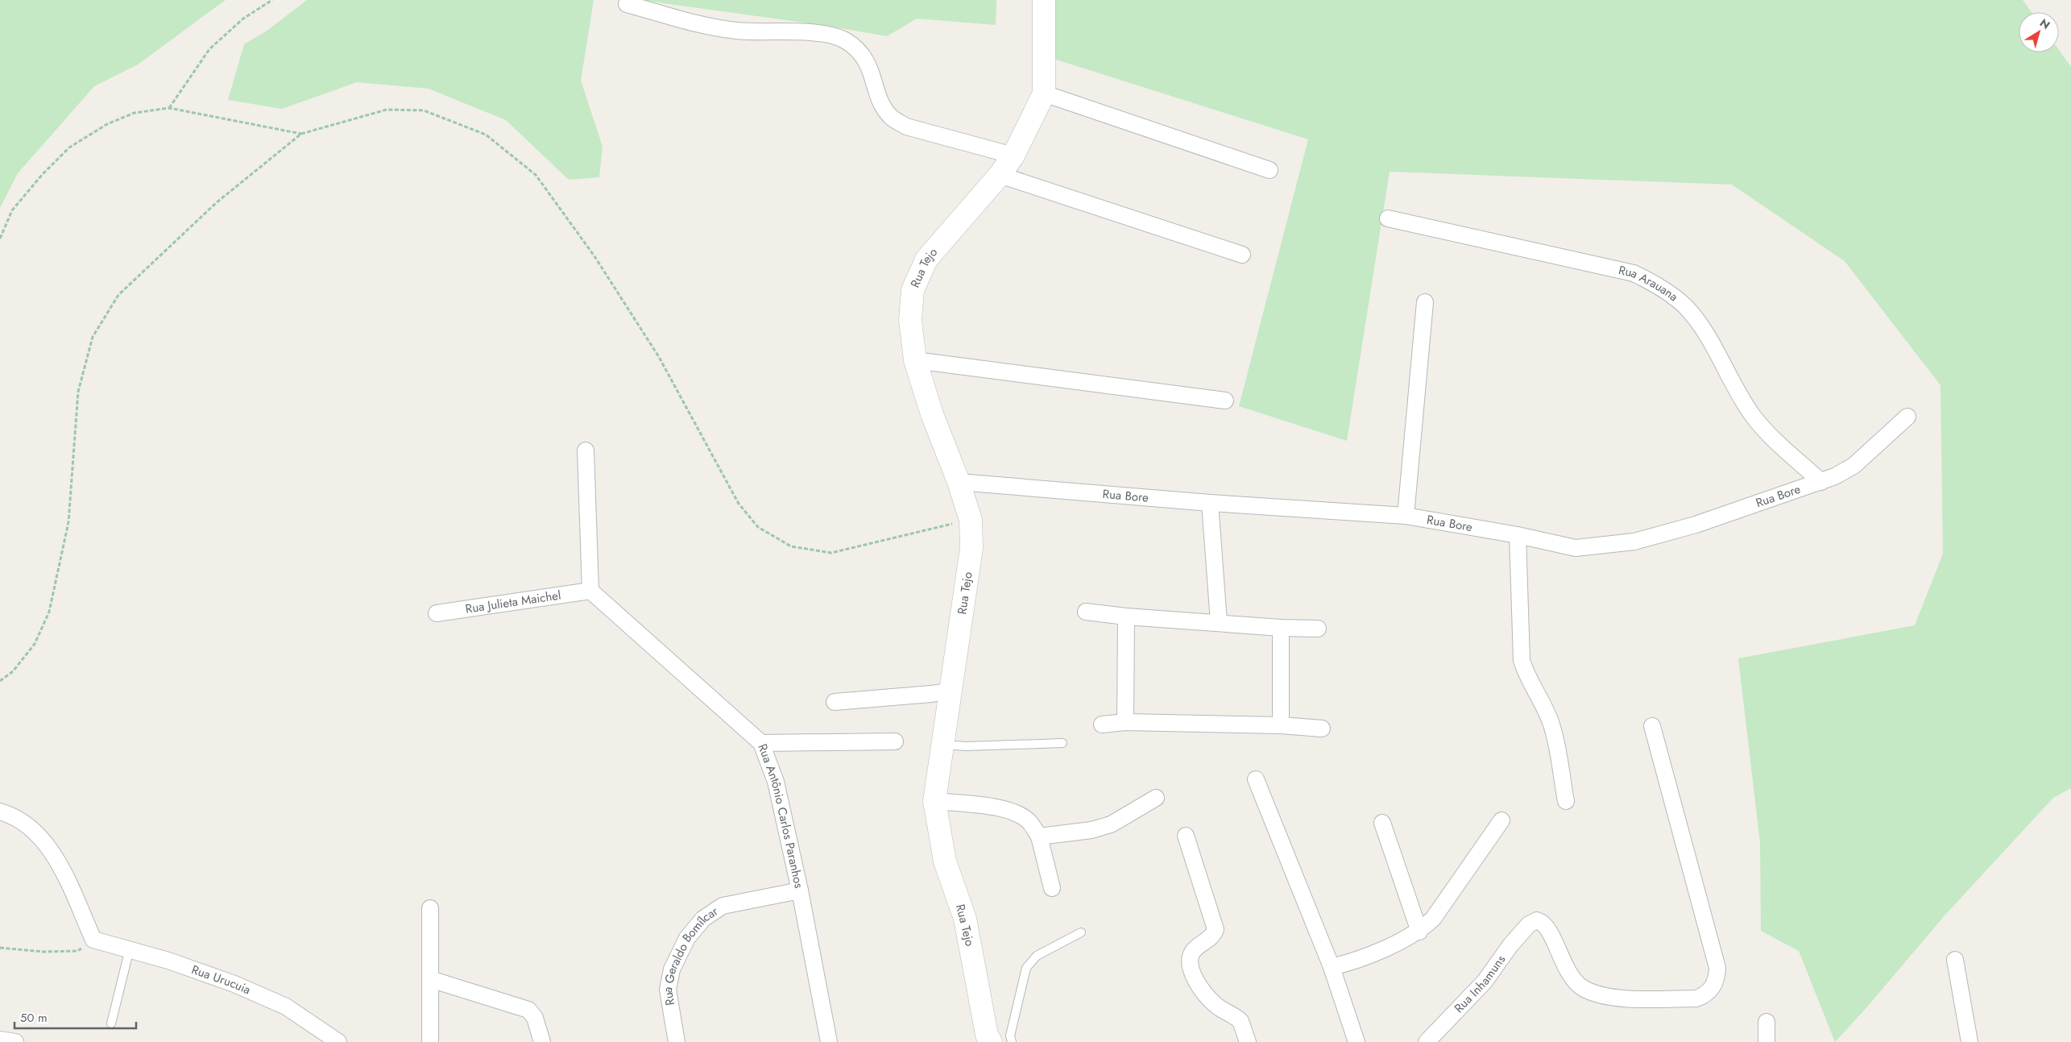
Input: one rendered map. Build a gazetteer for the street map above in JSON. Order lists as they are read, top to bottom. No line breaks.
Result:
{"streets":{"street":["Rua Tejo","Rua Arauana","Rua Bore","Rua Julieta Maichel","Rua Antônio Carlos Paranhos","Rua Geraldo Bomílcar","Rua Urucuia","Rua Inhamuns"]},"crossings":[["Rua Tejo","Rua Bore"],["Rua Arauana","Rua Bore"],["Rua Julieta Maichel","Rua Antônio Carlos Paranhos"],["Rua Antônio Carlos Paranhos","Rua Geraldo Bomílcar"]],"scale_bar":"50 m","north":"top right"}
